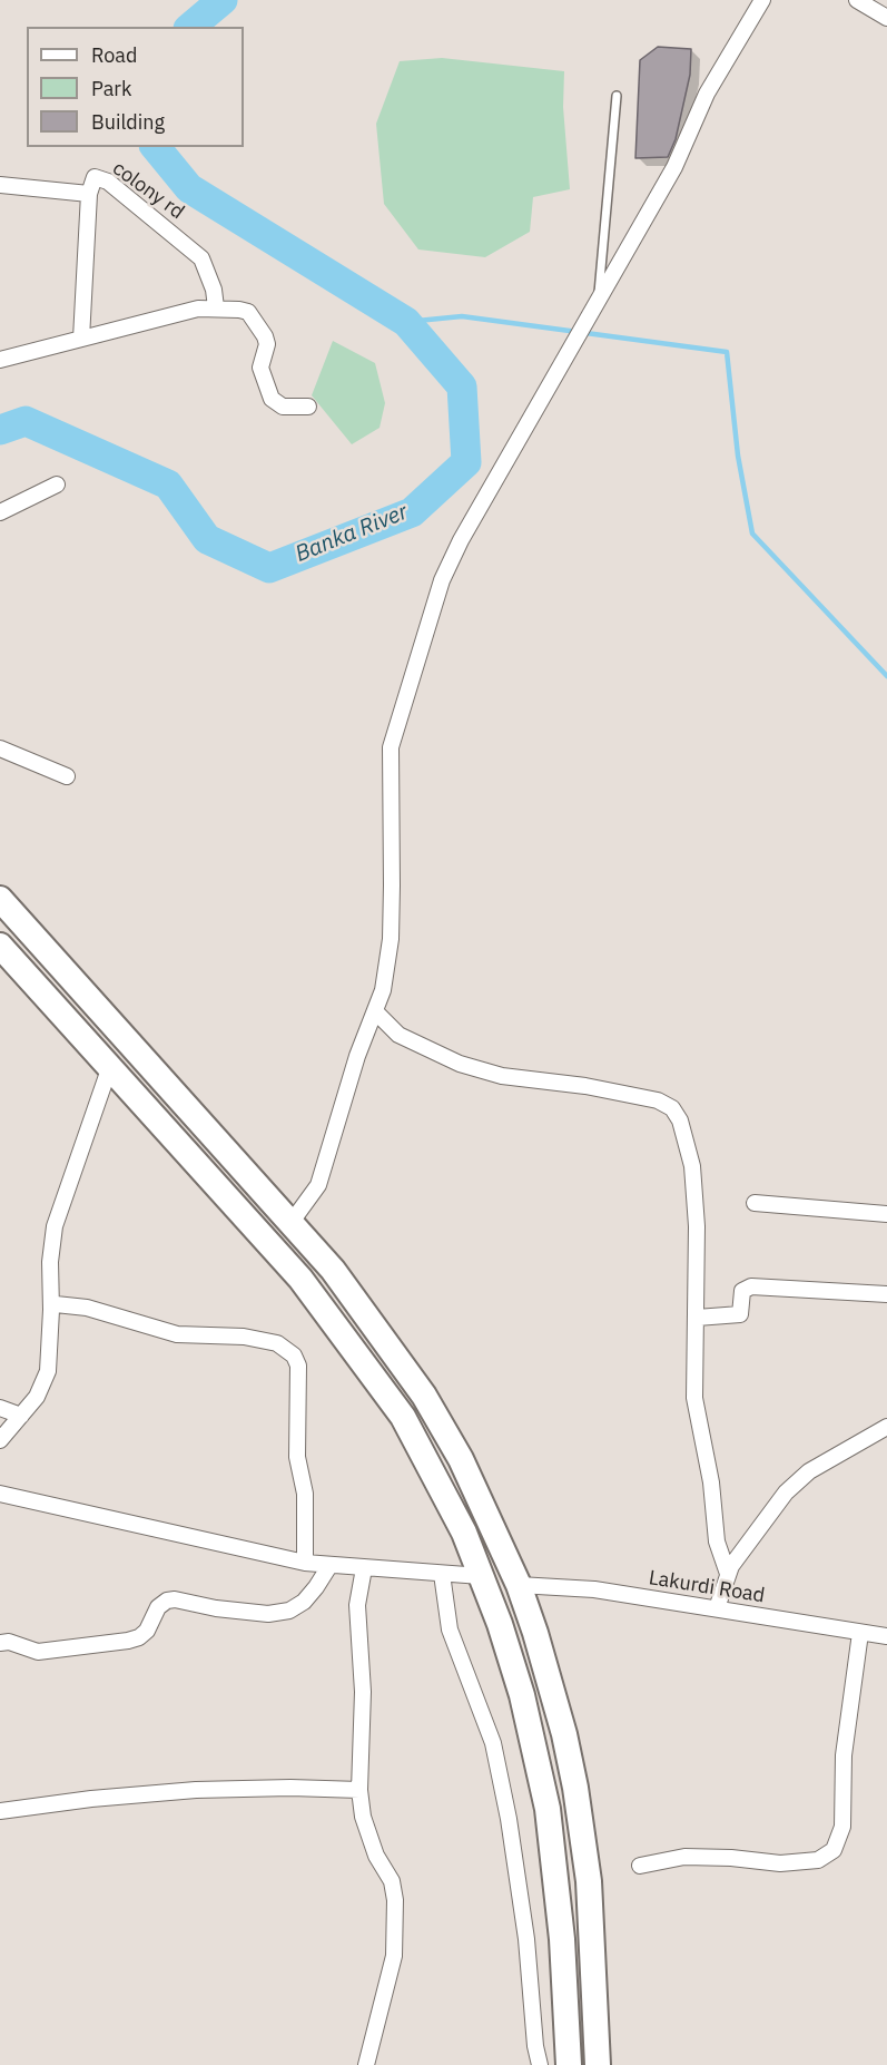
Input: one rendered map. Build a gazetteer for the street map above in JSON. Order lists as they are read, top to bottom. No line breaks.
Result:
{"streets":{"street":["colony rd","Lakurdi Road"]},"water":["Banka River"],"legend":["Road","Park","Building"]}
